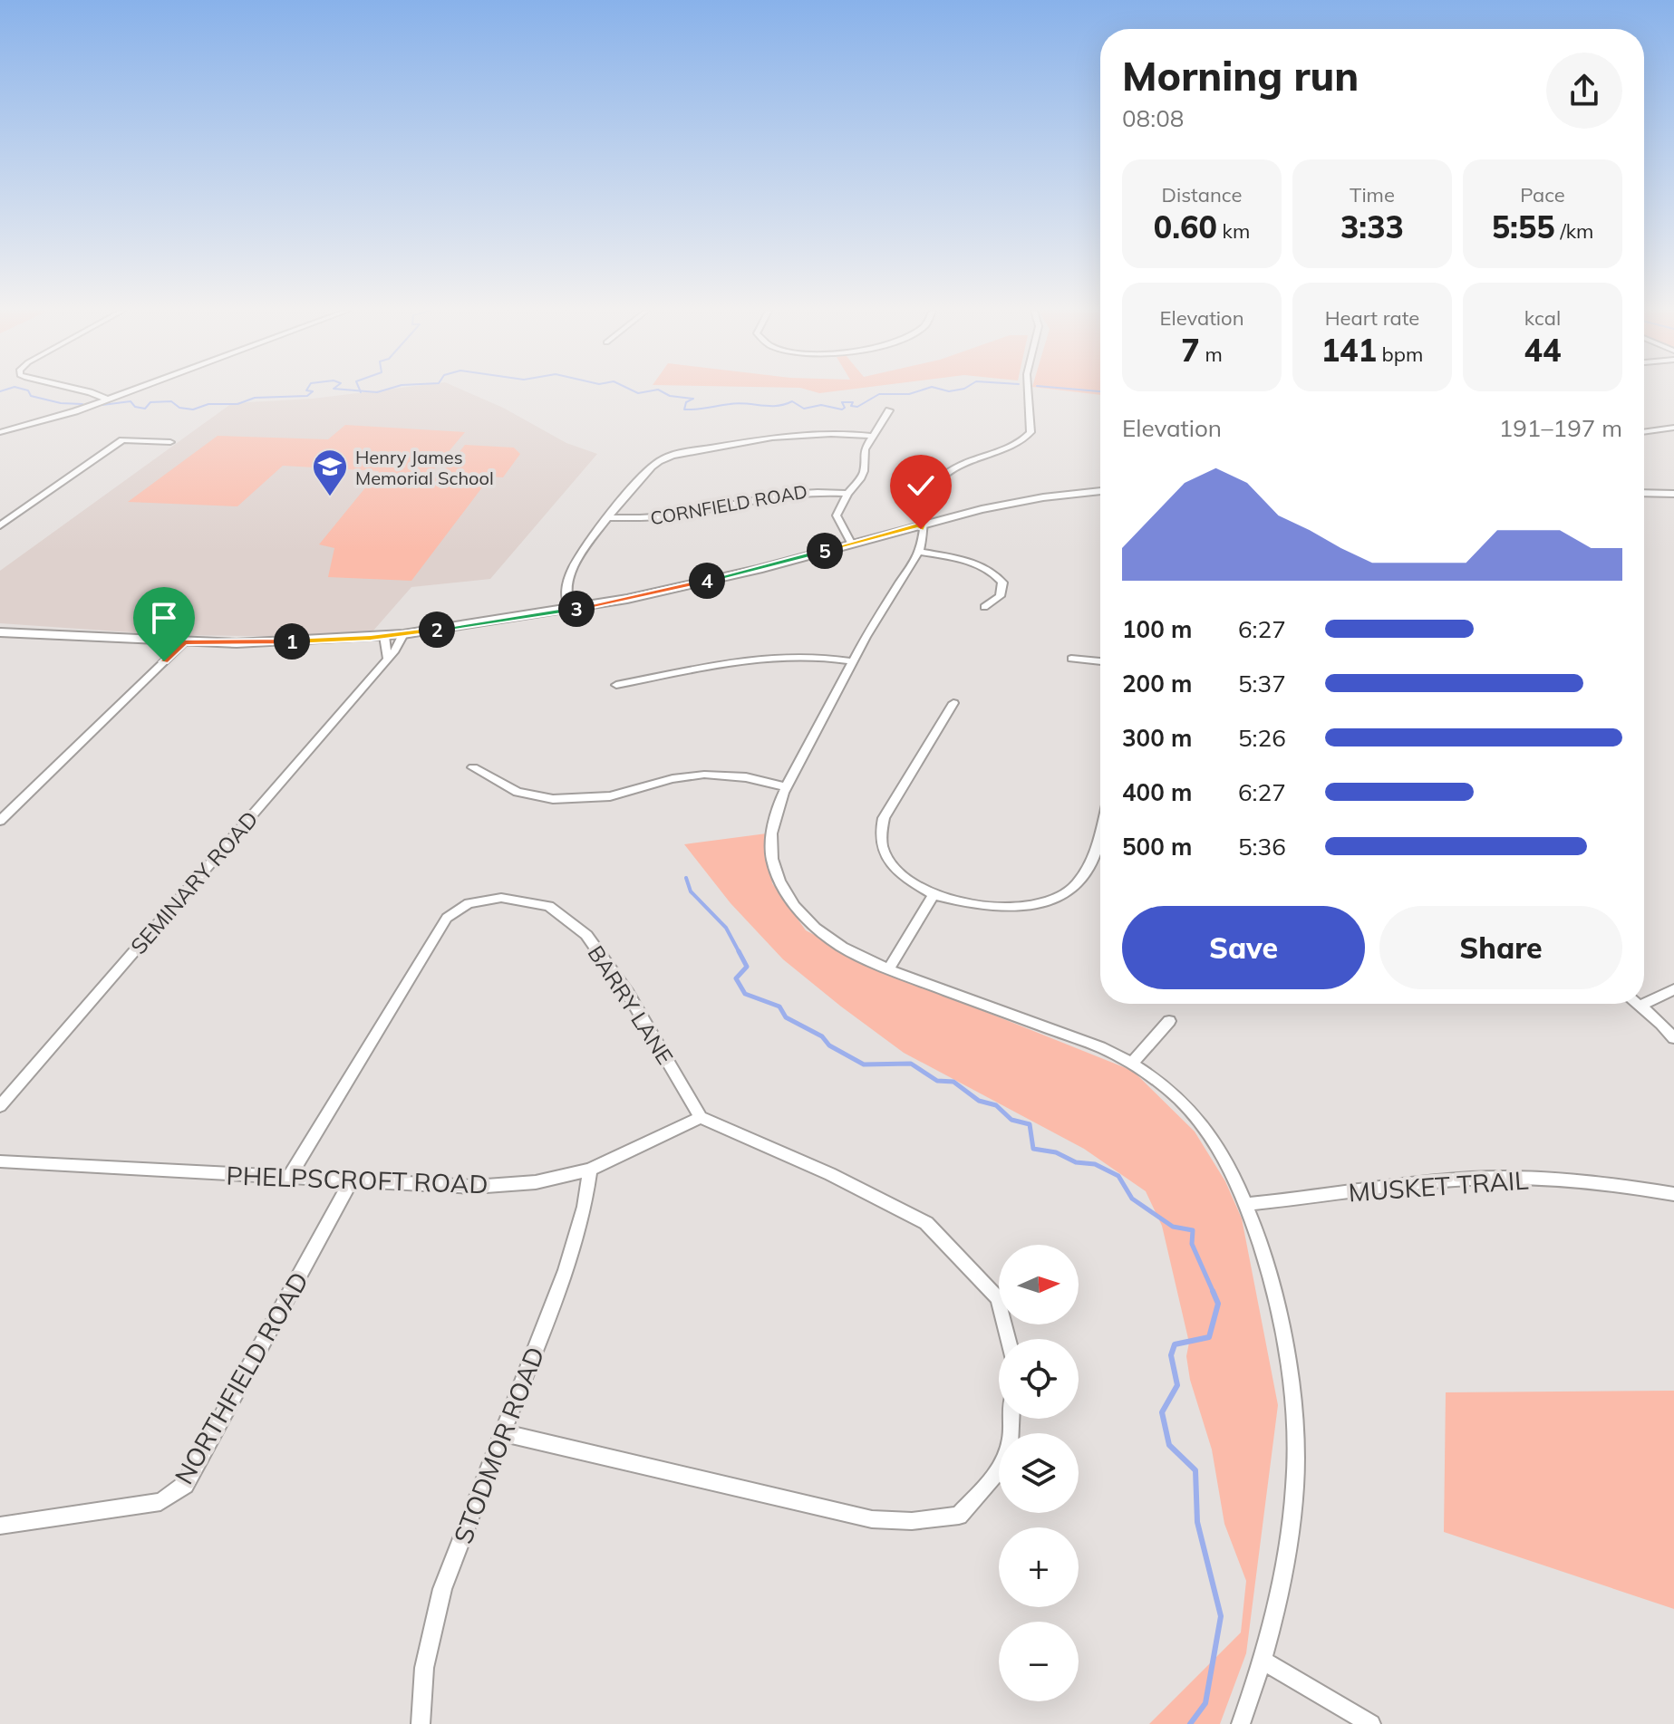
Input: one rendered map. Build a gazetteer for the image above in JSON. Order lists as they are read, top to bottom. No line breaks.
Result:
{"streets":{"street":["CORNFIELD ROAD","SEMINARY ROAD","BARRY LANE","PHELPSCROFT ROAD","MUSKET TRAIL","NORTHFIELD ROAD","STODMOR ROAD"]},"crossings":[["BARRY LANE","PHELPSCROFT ROAD"],["PHELPSCROFT ROAD","NORTHFIELD ROAD"],["PHELPSCROFT ROAD","STODMOR ROAD"]],"places":{"school or university":["Henry James Memorial School"]},"north":"right","page":{"heading":["Morning run","08:08"],"stats":[["Distance","0.60 km"],["Time","3:33"],["Pace","5:55 /km"],["Elevation","7 m"],["Heart rate","141 bpm"],["kcal","44"]],"chart":["Elevation","191–197 m"],"pins":["5","4","3","2","1"],"list":[{"name":"100 m","note":"6:27"},{"name":"200 m","note":"5:37"},{"name":"300 m","note":"5:26"},{"name":"400 m","note":"6:27"},{"name":"500 m","note":"5:36"}],"buttons":["Save","Share"],"map_buttons":["+","−"]}}
